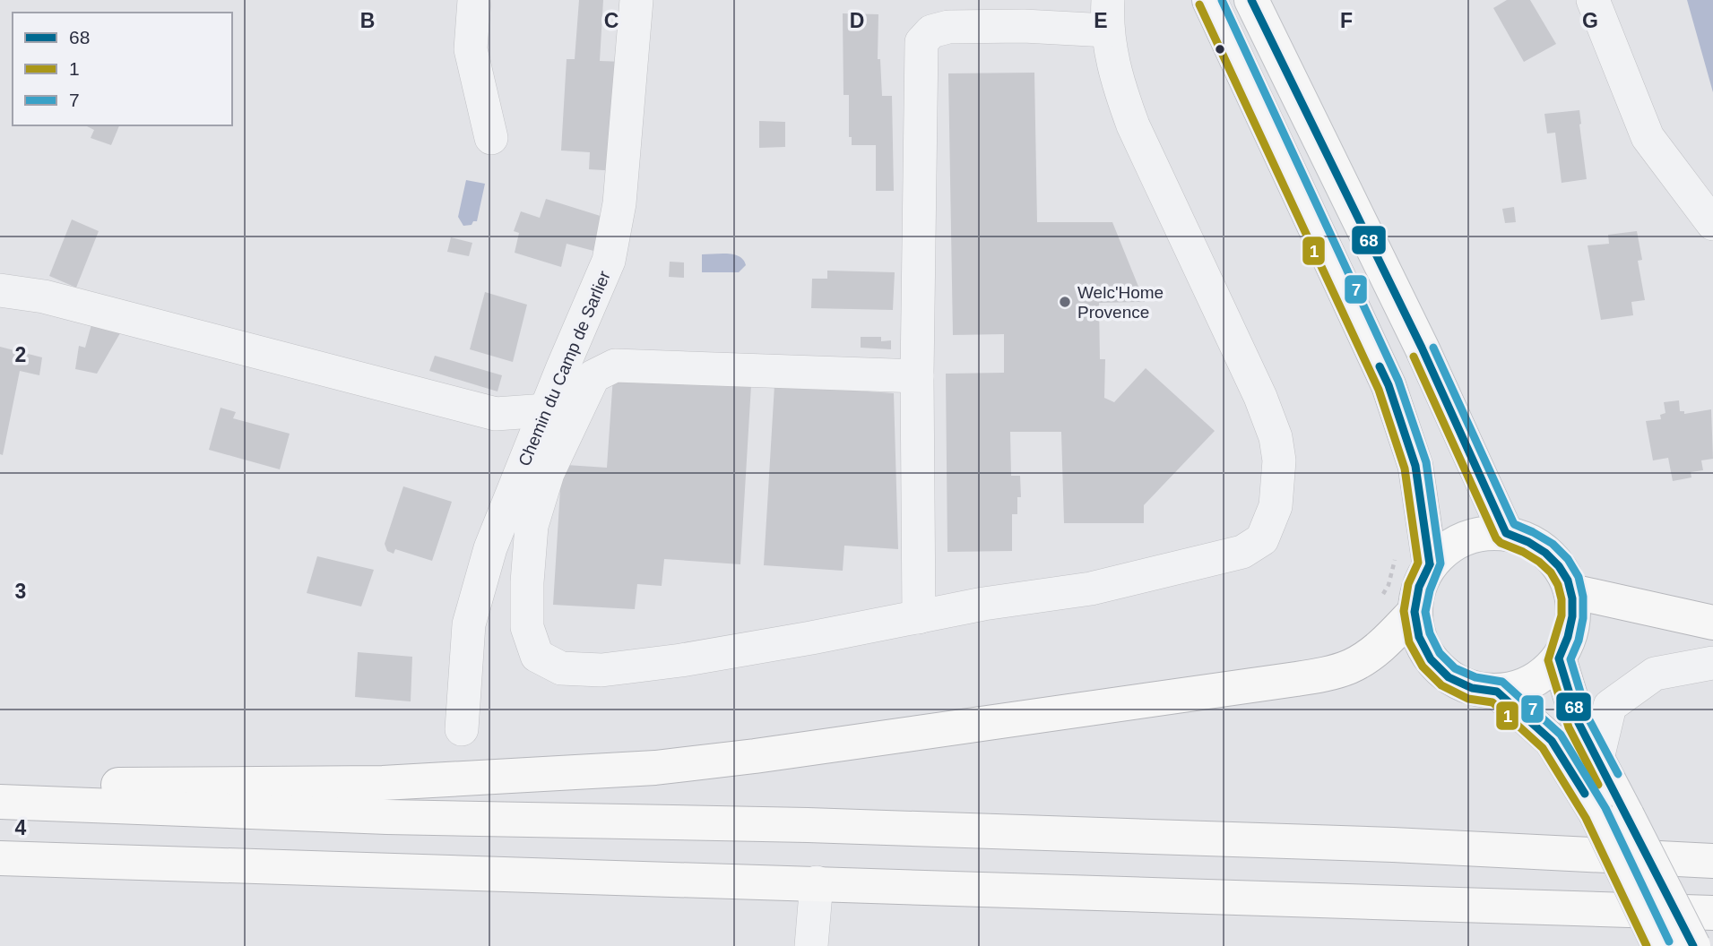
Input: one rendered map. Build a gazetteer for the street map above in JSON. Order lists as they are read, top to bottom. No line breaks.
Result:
{"streets":{"street":["Chemin du Camp de Sarlier"]},"places":["Welc'Home Provence"],"lines":["transit line 68","transit line 7","transit line 1"],"legend":["68","1","7"],"grid":{"columns":["B","C","D","E","F","G"],"rows":["2","3","4"]}}
